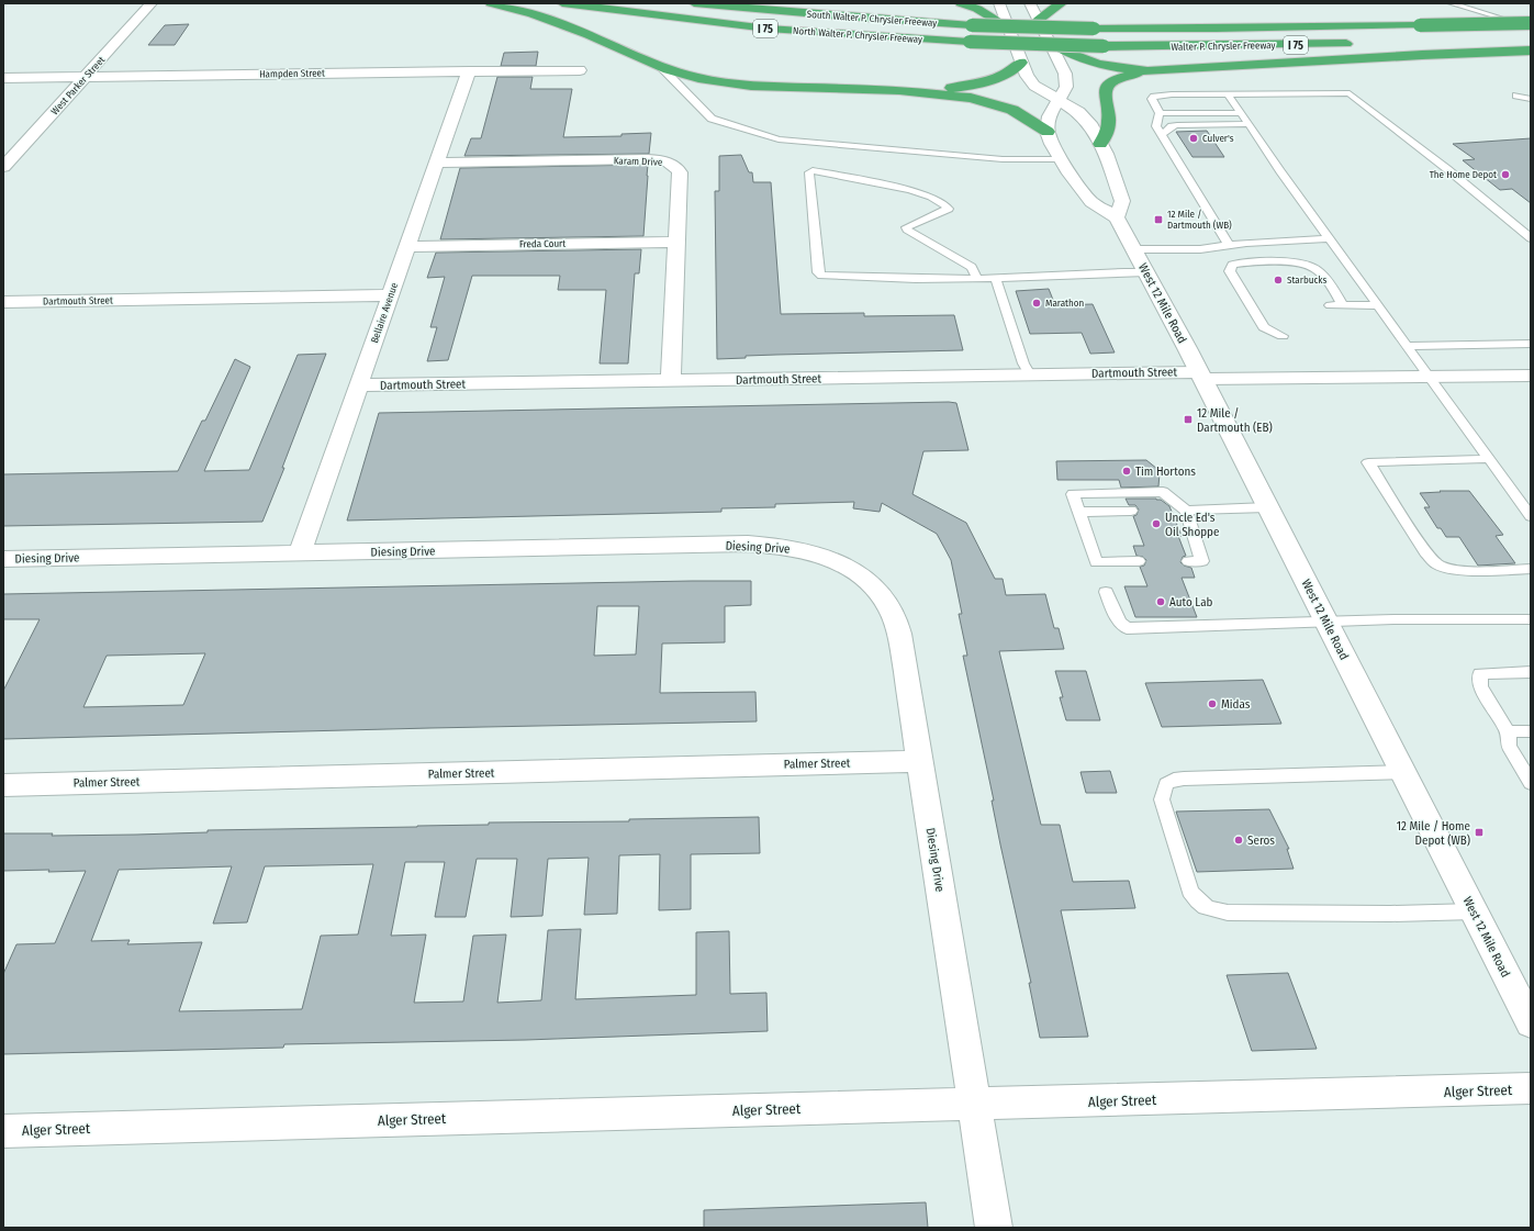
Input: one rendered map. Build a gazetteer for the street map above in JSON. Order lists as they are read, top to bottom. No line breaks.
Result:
{"streets":{"highway":["South Walter P. Chrysler Freeway","I 75","North Walter P. Chrysler Freeway","Walter P. Chrysler Freeway"],"street":["Hampden Street","West Parker Street","Karam Drive","Freda Court","Dartmouth Street","West 12 Mile Road","Bellaire Avenue","Diesing Drive","Palmer Street","Alger Street"]},"crossings":[["South Walter P. Chrysler Freeway","Walter P. Chrysler Freeway"],["North Walter P. Chrysler Freeway","Walter P. Chrysler Freeway"],["Hampden Street","West Parker Street"],["Hampden Street","Bellaire Avenue"],["Karam Drive","Freda Court"],["Karam Drive","Dartmouth Street"],["Karam Drive","Bellaire Avenue"],["Freda Court","Bellaire Avenue"],["Dartmouth Street","West 12 Mile Road"],["Dartmouth Street","Bellaire Avenue"],["Bellaire Avenue","Diesing Drive"],["Diesing Drive","Palmer Street"],["Diesing Drive","Alger Street"]],"places":{"other":["Culver's","The Home Depot","Starbucks","Marathon","Tim Hortons","Uncle Ed's Oil Shoppe","Auto Lab","Midas","Seros"],"transit":["12 Mile / Dartmouth (WB)","12 Mile / Dartmouth (EB)","12 Mile / Home Depot (WB)"]}}
